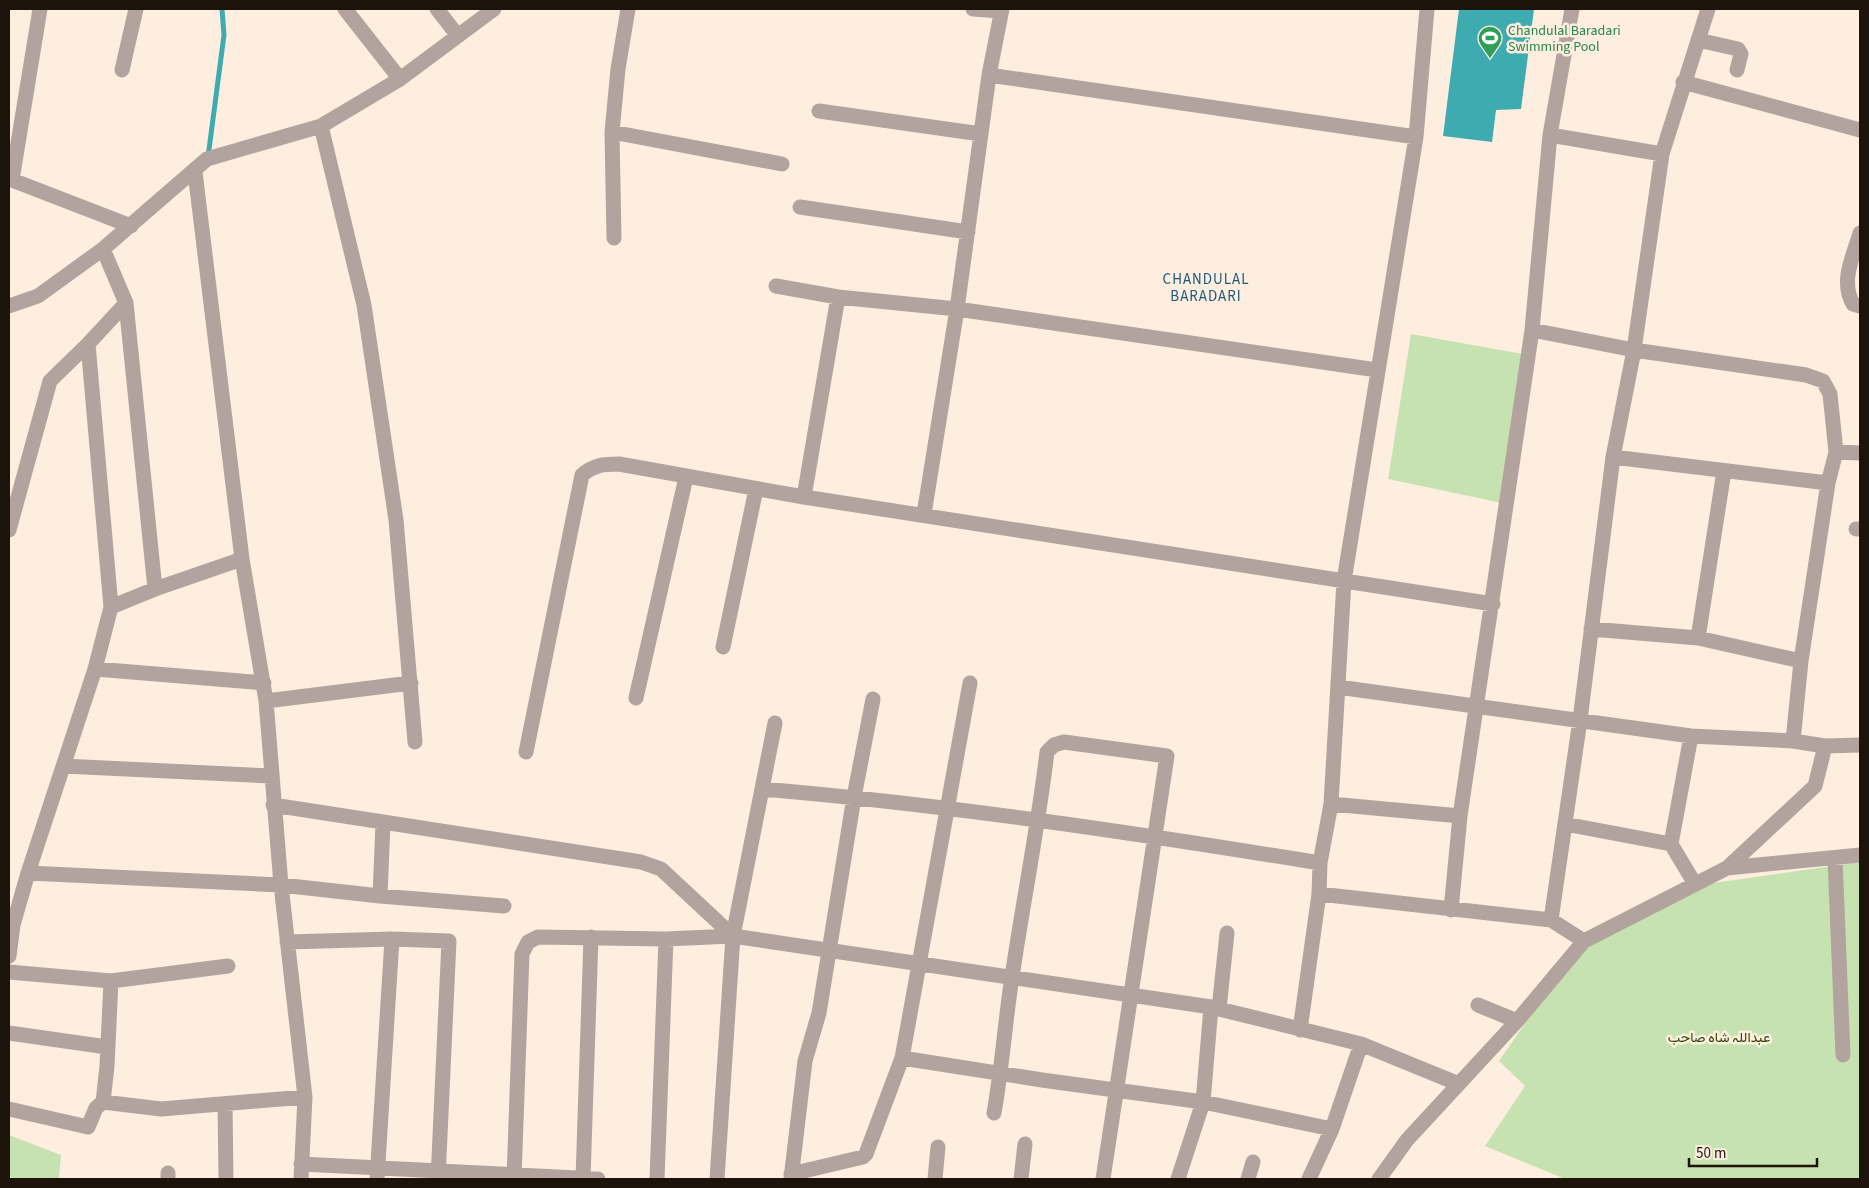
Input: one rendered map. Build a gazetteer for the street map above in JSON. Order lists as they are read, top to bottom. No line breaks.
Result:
{"districts":["CHANDULAL BARADARI"],"parks":["عبداللہ شاہ صاحب"],"places":{"sports":["Chandulal Baradari Swimming Pool"]},"scale_bar":"50 m"}
